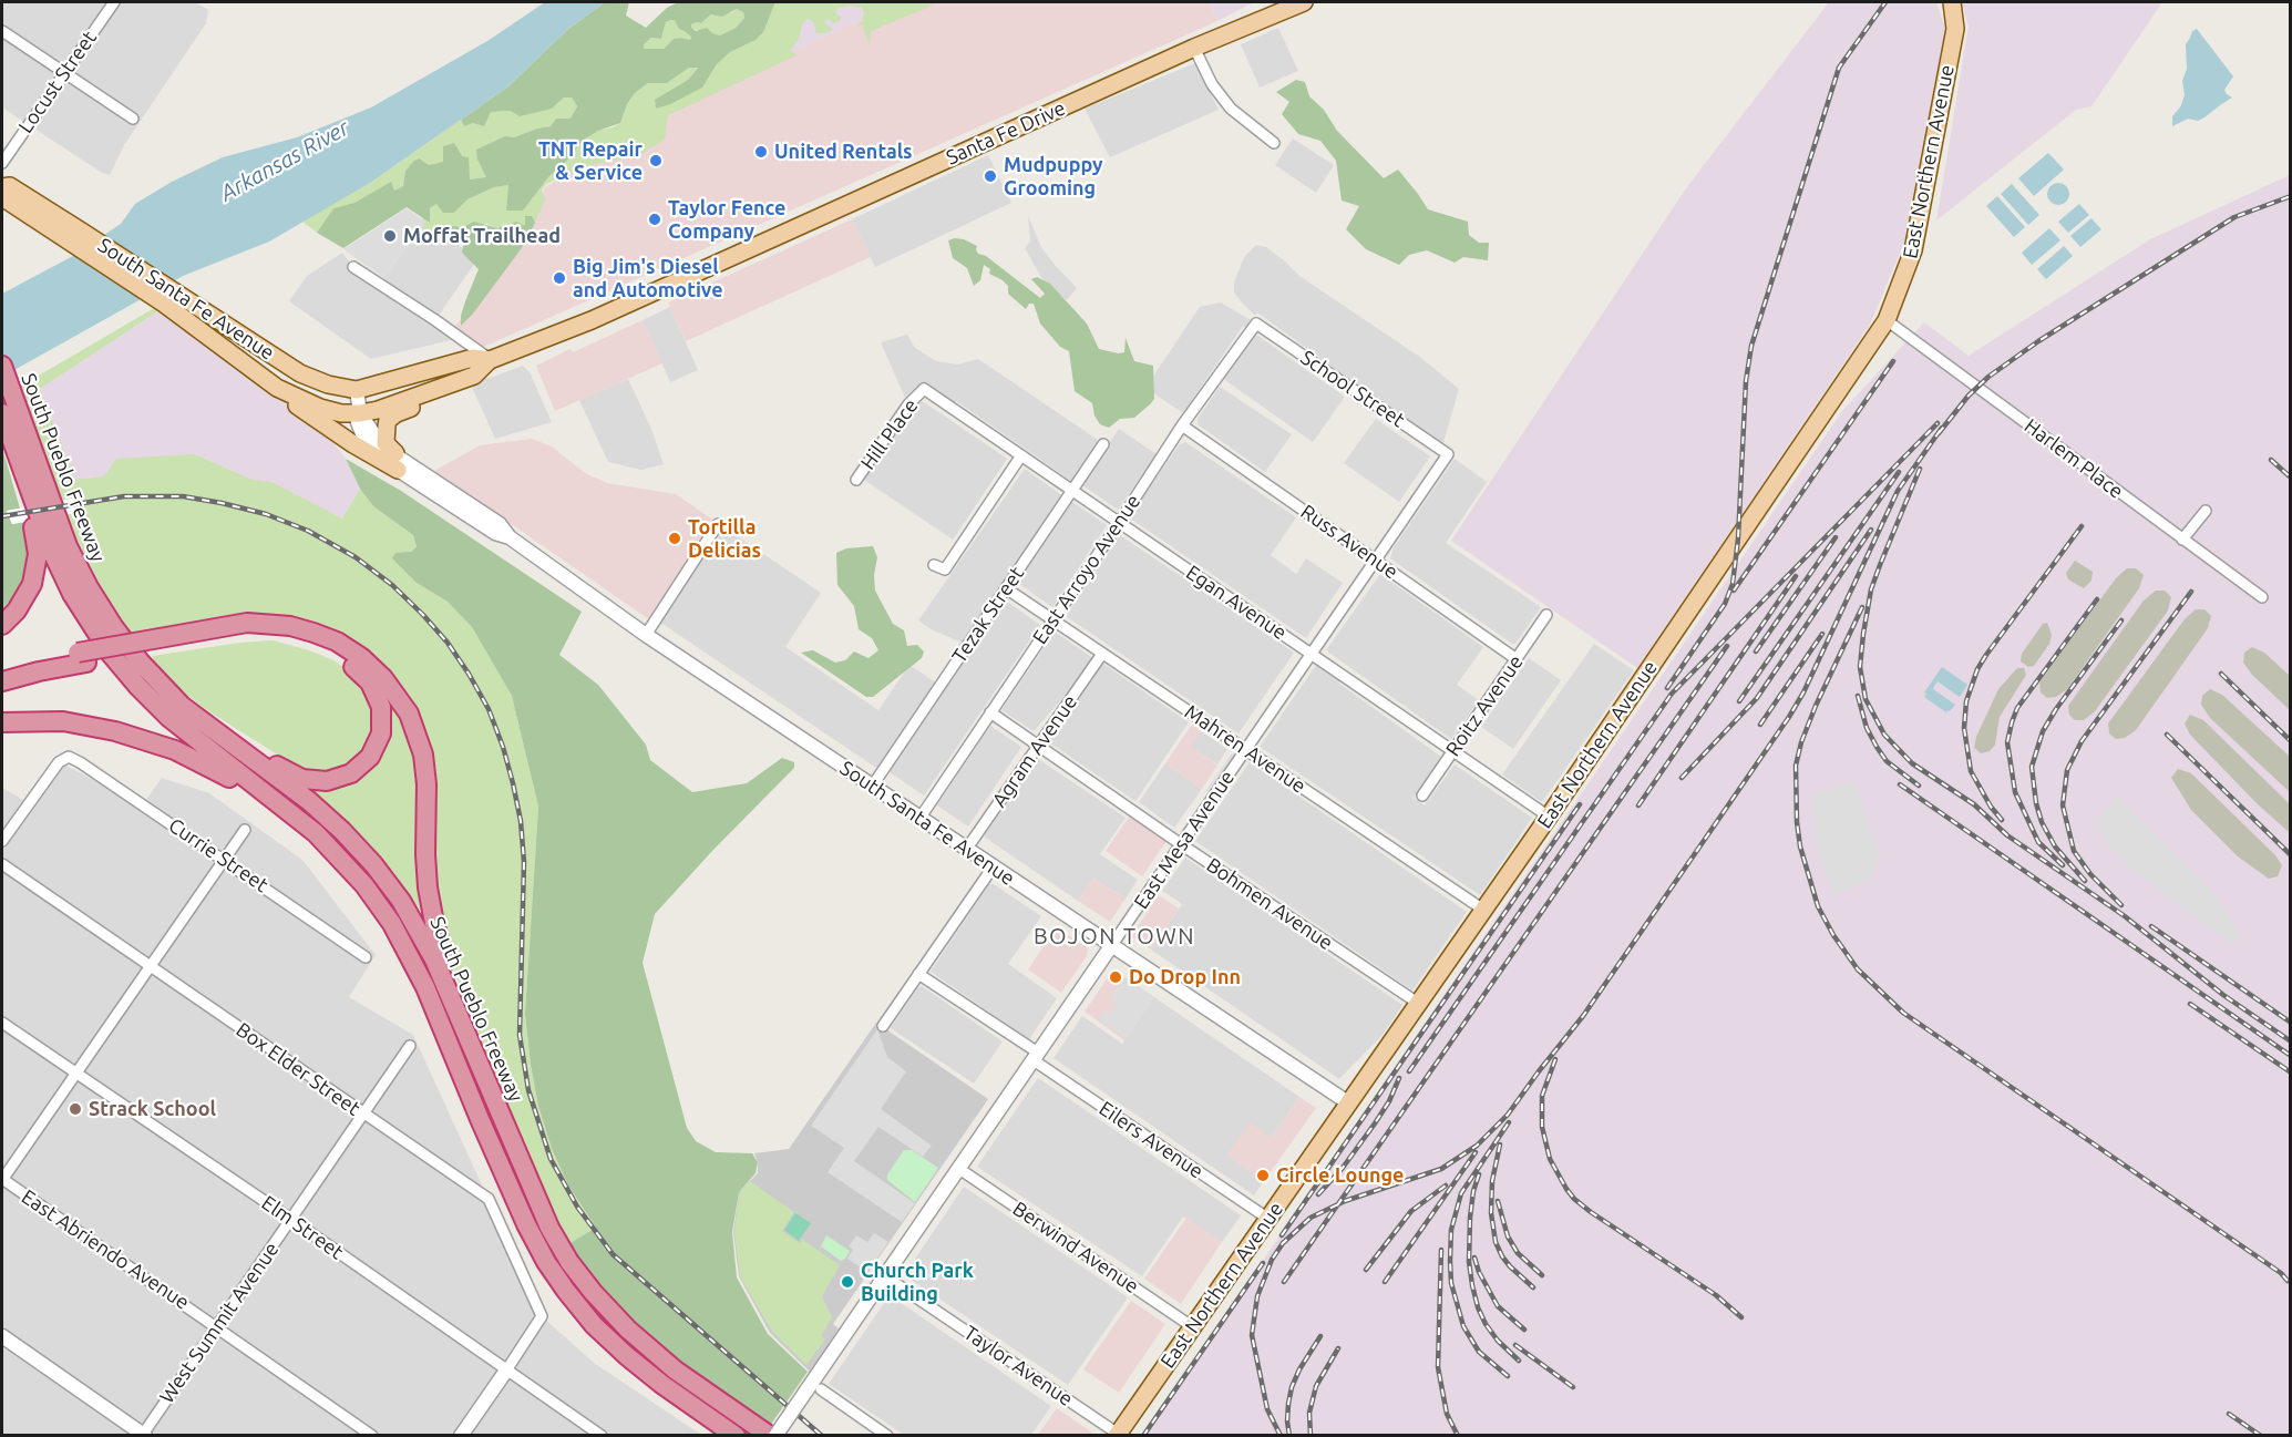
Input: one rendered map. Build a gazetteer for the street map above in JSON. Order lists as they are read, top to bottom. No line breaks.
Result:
{"streets":{"highway":["South Pueblo Freeway"],"main road":["Santa Fe Drive","East Northern Avenue","South Santa Fe Avenue"],"street":["Locust Street","School Street","Hill Place","Harlem Place","Russ Avenue","East Arroyo Avenue","Egan Avenue","Tezak Street","Roitz Avenue","Mahren Avenue","Agram Avenue","East Mesa Avenue","Currie Street","Bohmen Avenue","Box Elder Street","Eilers Avenue","Elm Street","Berwind Avenue","East Abriendo Avenue","West Summit Avenue","Taylor Avenue"]},"crossings":[["Santa Fe Drive","South Santa Fe Avenue"],["East Northern Avenue","South Santa Fe Avenue"],["East Northern Avenue","Harlem Place"],["East Northern Avenue","Egan Avenue"],["East Northern Avenue","Mahren Avenue"],["East Northern Avenue","Bohmen Avenue"],["East Northern Avenue","Eilers Avenue"],["East Northern Avenue","Berwind Avenue"],["East Northern Avenue","Taylor Avenue"],["South Santa Fe Avenue","East Arroyo Avenue"],["South Santa Fe Avenue","Tezak Street"],["South Santa Fe Avenue","Agram Avenue"],["South Santa Fe Avenue","East Mesa Avenue"],["School Street","East Arroyo Avenue"],["School Street","East Mesa Avenue"],["Hill Place","Egan Avenue"],["Russ Avenue","East Arroyo Avenue"],["Russ Avenue","Roitz Avenue"],["Russ Avenue","East Mesa Avenue"],["East Arroyo Avenue","Egan Avenue"],["East Arroyo Avenue","Mahren Avenue"],["East Arroyo Avenue","Bohmen Avenue"],["Egan Avenue","Tezak Street"],["Egan Avenue","Roitz Avenue"],["Egan Avenue","East Mesa Avenue"],["Tezak Street","Mahren Avenue"],["Mahren Avenue","Agram Avenue"],["Mahren Avenue","East Mesa Avenue"],["Agram Avenue","Bohmen Avenue"],["East Mesa Avenue","Bohmen Avenue"],["East Mesa Avenue","Eilers Avenue"],["East Mesa Avenue","Berwind Avenue"],["East Mesa Avenue","Taylor Avenue"],["Box Elder Street","Elm Street"],["Box Elder Street","West Summit Avenue"],["Elm Street","West Summit Avenue"],["East Abriendo Avenue","West Summit Avenue"]],"districts":["BOJON TOWN"],"water":["Arkansas River"],"places":["United Rentals","TNT Repair & Service","Mudpuppy Grooming","Taylor Fence Company","Moffat Trailhead","Big Jim's Diesel and Automotive","Tortilla Delicias","Do Drop Inn","Strack School","Circle Lounge","Church Park Building"]}
